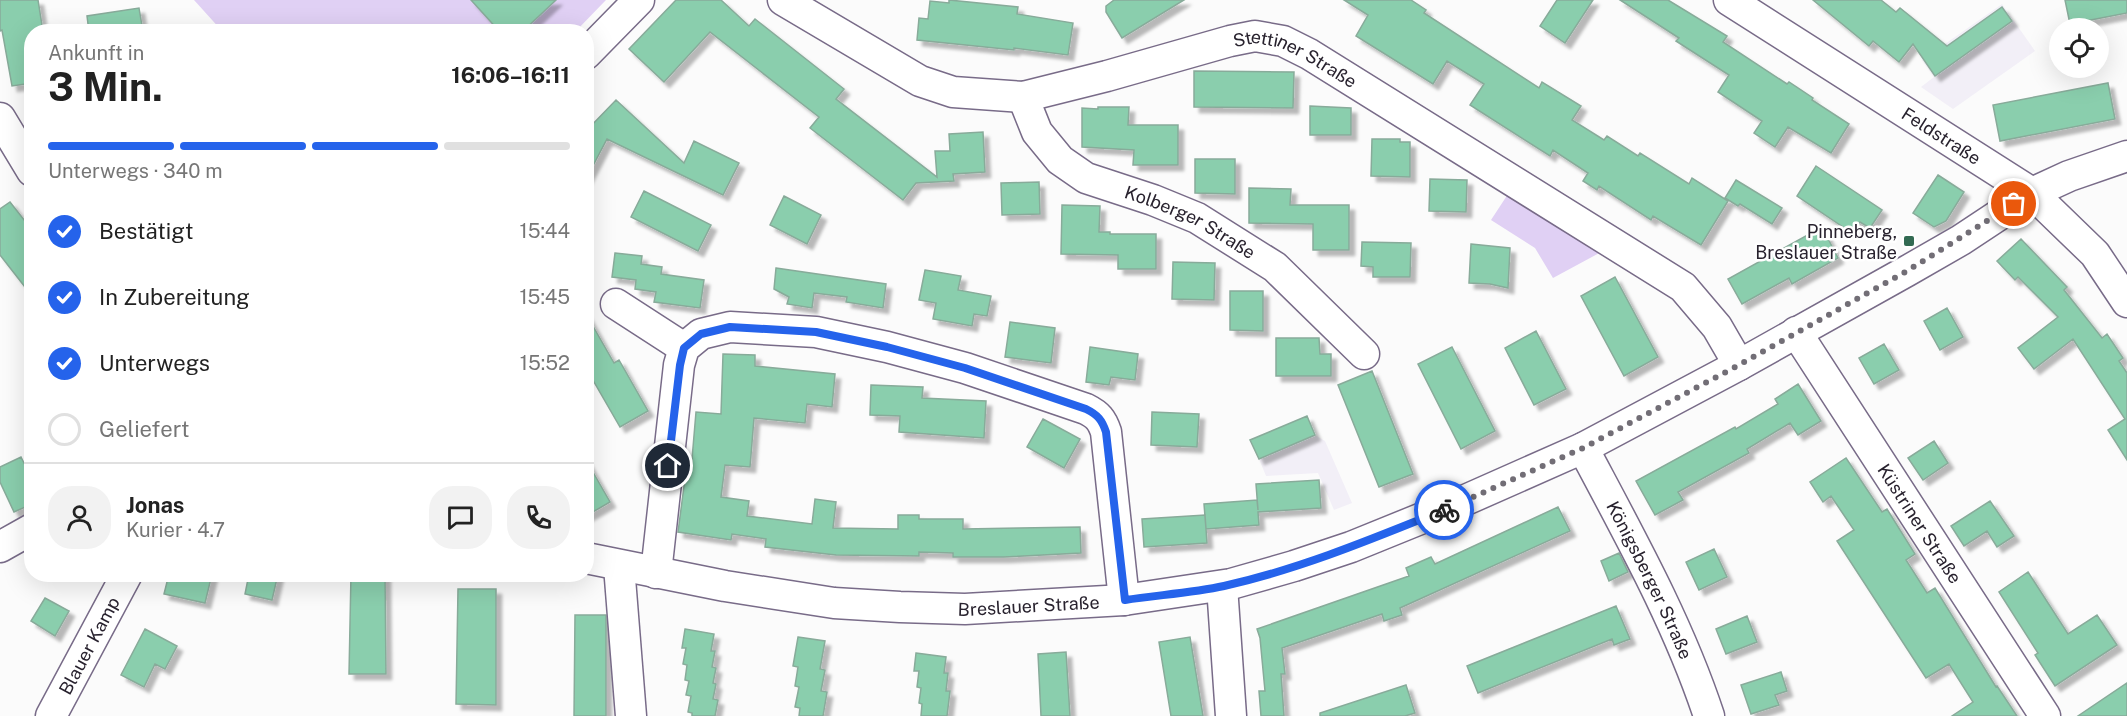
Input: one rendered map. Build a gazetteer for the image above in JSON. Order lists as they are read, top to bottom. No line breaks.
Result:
{"streets":{"street":["Stettiner Straße","Feldstraße","Kolberger Straße","Küstriner Straße","Königsberger Straße","Breslauer Straße","Blauer Kamp"]},"crossings":[["Stettiner Straße","Kolberger Straße"],["Stettiner Straße","Breslauer Straße"],["Feldstraße","Breslauer Straße"],["Küstriner Straße","Breslauer Straße"],["Königsberger Straße","Breslauer Straße"]],"places":{"transit":["Pinneberg, Breslauer Straße"]},"page":{"heading":["3 Min.","Ankunft in","16:06–16:11"],"panel":["Jonas","Kurier · 4.7"],"bar":"Unterwegs · 340 m","list":[["Bestätigt","15:44"],["In Zubereitung","15:45"],["Unterwegs","15:52"],"Geliefert"]}}
